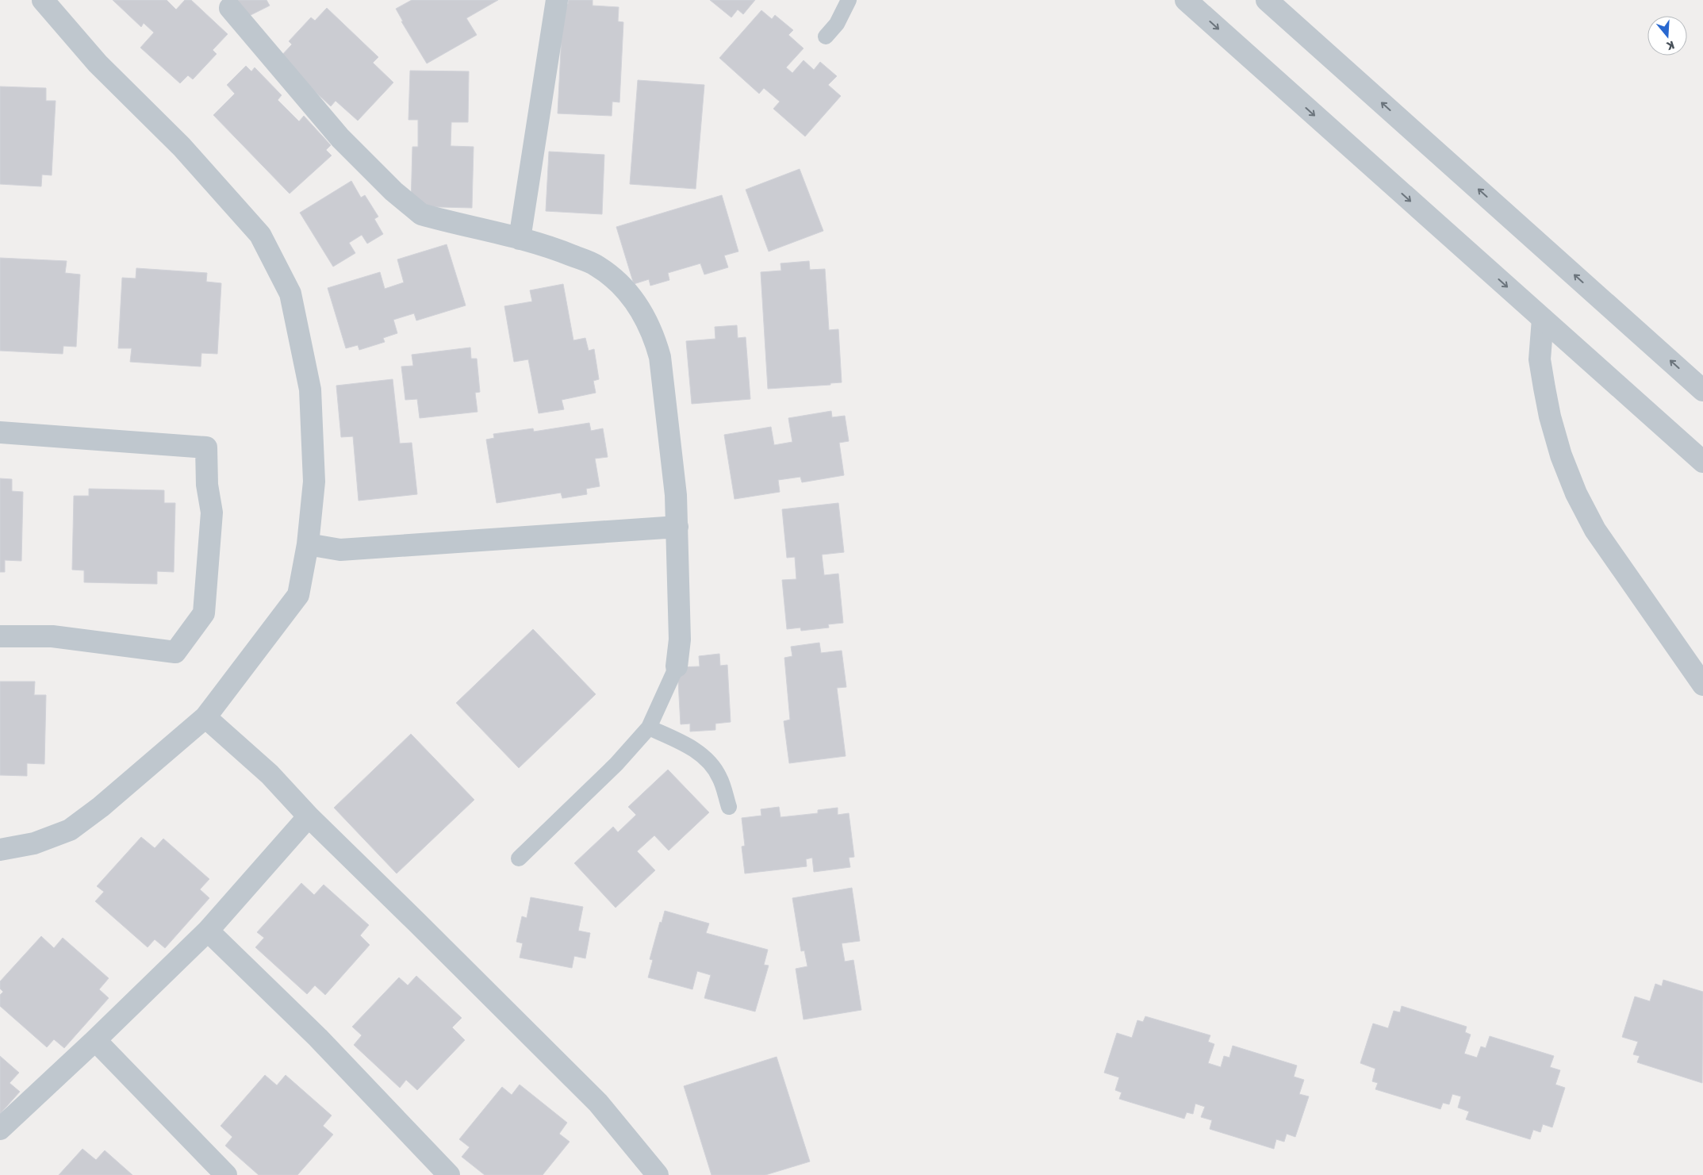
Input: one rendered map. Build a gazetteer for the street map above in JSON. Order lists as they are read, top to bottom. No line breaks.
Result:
{"north":"bottom"}
